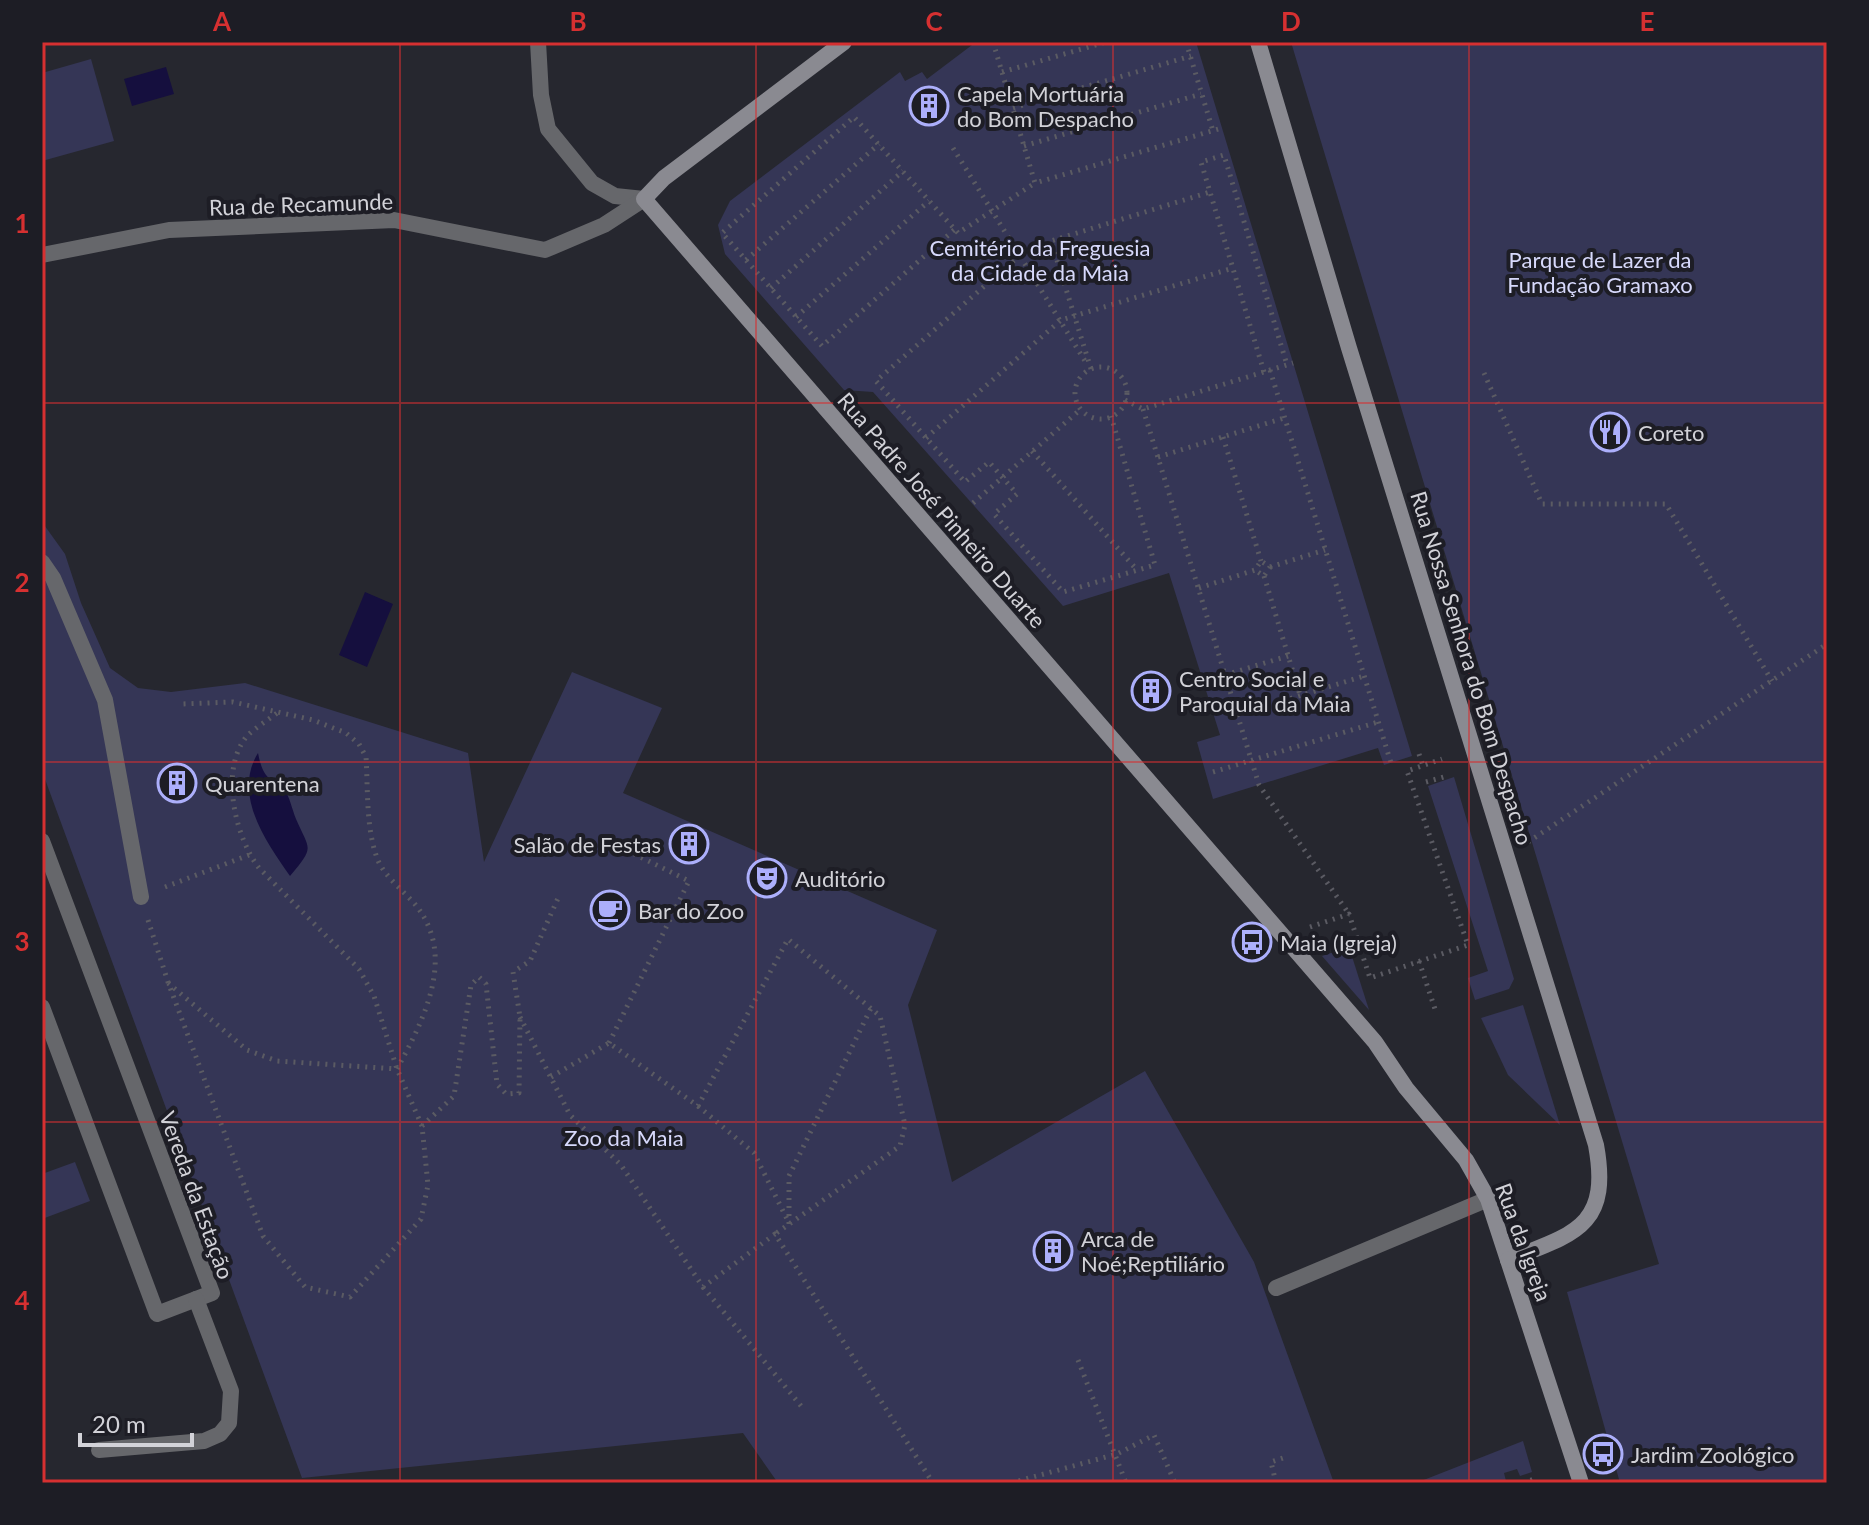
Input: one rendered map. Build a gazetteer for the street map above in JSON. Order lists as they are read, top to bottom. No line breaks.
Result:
{"streets":{"main road":["Rua Padre José Pinheiro Duarte","Rua Nossa Senhora do Bom Despacho","Rua da Igreja"],"street":["Rua de Recamunde","Vereda da Estação"]},"crossings":[["Rua de Recamunde","Rua Padre José Pinheiro Duarte"],["Rua Padre José Pinheiro Duarte","Rua da Igreja"],["Rua Nossa Senhora do Bom Despacho","Rua da Igreja"]],"parks":["Cemitério da Freguesia da Cidade da Maia","Parque de Lazer da Fundação Gramaxo","Zoo da Maia"],"places":{"building":["Capela Mortuária do Bom Despacho","Centro Social e Paroquial da Maia","Quarentena","Salão de Festas","Arca de Noé;Reptiliário"],"restaurant":["Coreto"],"theatre":["Auditório"],"cafe":["Bar do Zoo"],"bus stop":["Maia (Igreja)","Jardim Zoológico"]},"scale_bar":"20 m","grid":{"columns":["A","B","C","D","E"],"rows":["1","2","3","4"]}}
